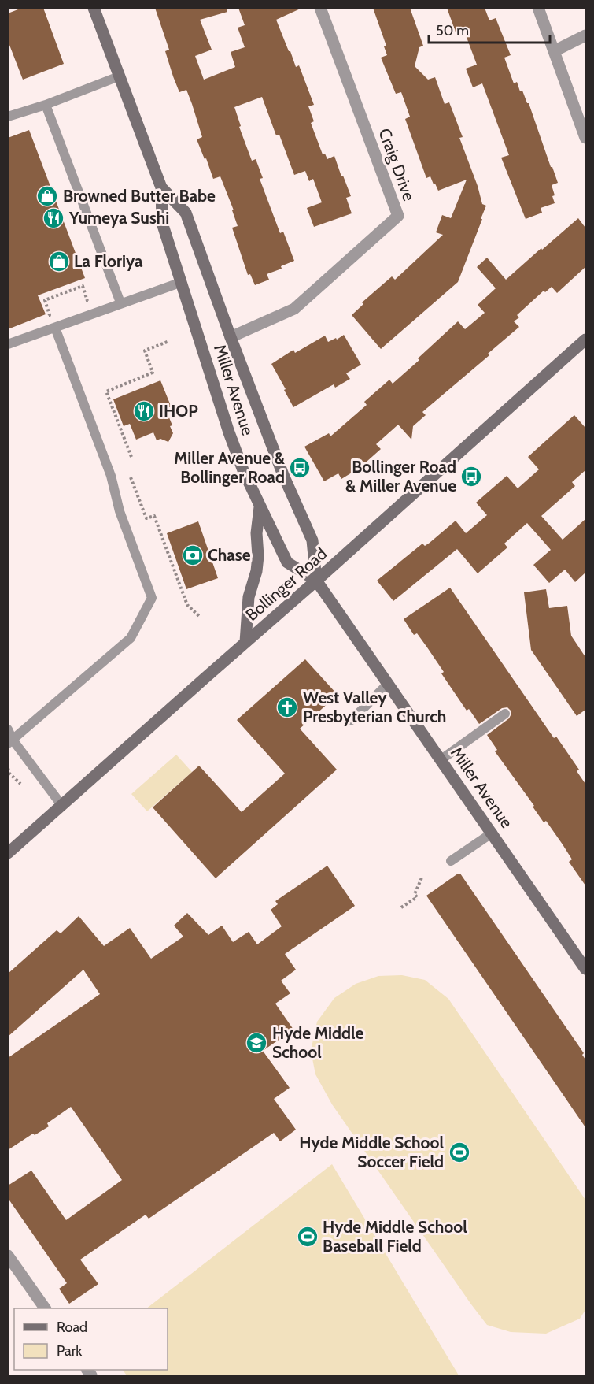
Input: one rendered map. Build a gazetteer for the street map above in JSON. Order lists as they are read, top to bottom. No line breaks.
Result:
{"streets":{"main road":["Miller Avenue","Bollinger Road"],"street":["Craig Drive"]},"crossings":[["Craig Drive","Miller Avenue"],["Miller Avenue","Bollinger Road"]],"places":{"shop":["Browned Butter Babe","La Floriya"],"restaurant":["Yumeya Sushi","IHOP"],"bus stop":["Miller Avenue & Bollinger Road","Bollinger Road & Miller Avenue"],"bank":["Chase"],"church":["West Valley Presbyterian Church"],"school or university":["Hyde Middle School"],"sports":["Hyde Middle School Soccer Field","Hyde Middle School Baseball Field"]},"legend":["Road","Park"],"scale_bar":"50 m"}
